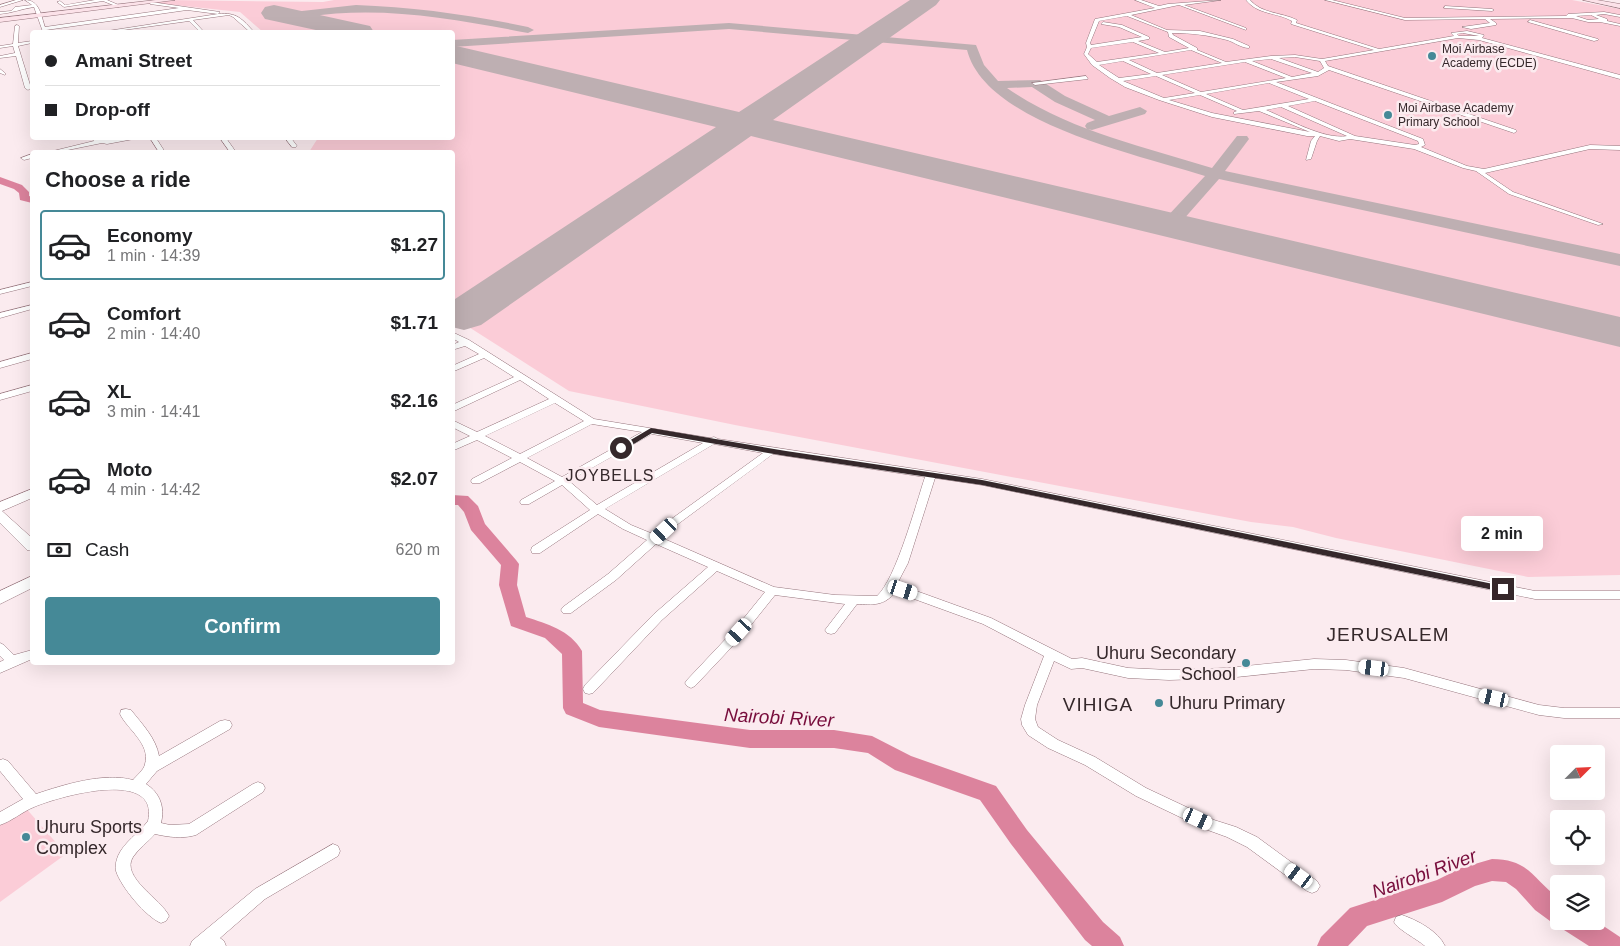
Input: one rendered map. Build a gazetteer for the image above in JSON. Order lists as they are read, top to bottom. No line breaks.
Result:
{"districts":["JOYBELLS","JERUSALEM","VIHIGA"],"water":["Nairobi River"],"places":["Moi Airbase Academy (ECDE)","Moi Airbase Academy Primary School","Uhuru Secondary School","Uhuru Primary","Uhuru Sports Complex"],"north":"top right","page":{"banner":["Amani Street","Drop-off"],"heading":"Choose a ride","list":[{"name":"Economy","note":"1 min · 14:39","value":"$1.27"},{"name":"Comfort","note":"2 min · 14:40","value":"$1.71"},{"name":"XL","note":"3 min · 14:41","value":"$2.16"},{"name":"Moto","note":"4 min · 14:42","value":"$2.07"}],"bubble":"2 min","pay":["Cash","620 m"],"buttons":"Confirm"}}
